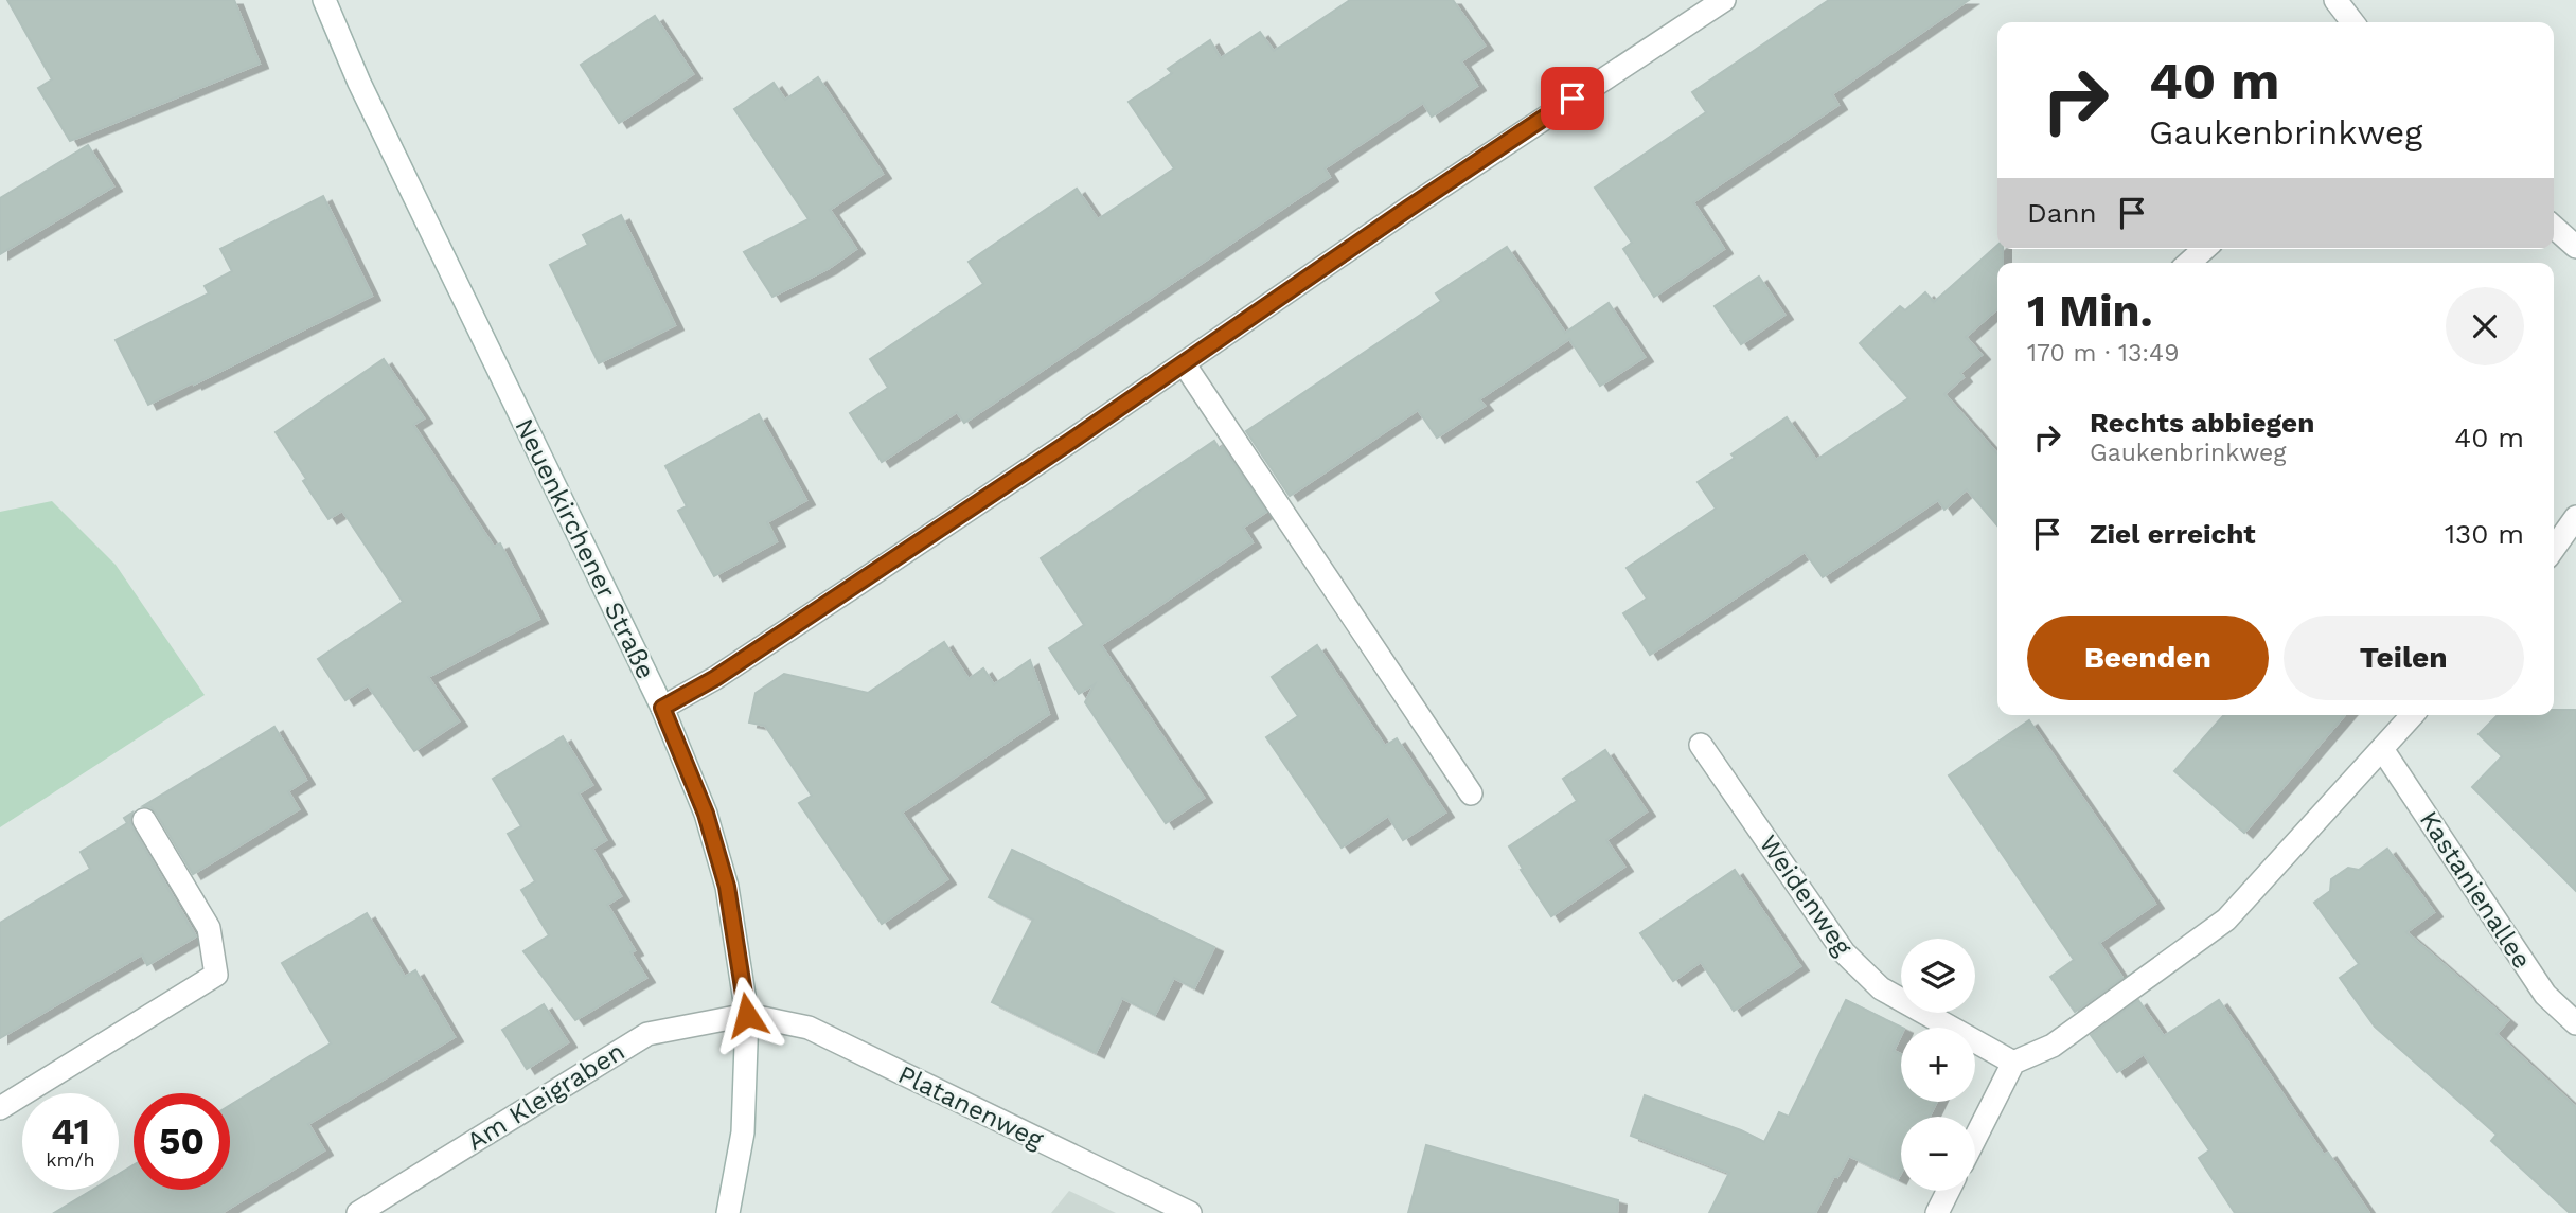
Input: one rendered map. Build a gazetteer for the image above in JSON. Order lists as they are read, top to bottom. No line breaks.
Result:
{"streets":{"street":["Neuenkirchener Straße","Kastanienallee","Weidenweg","Am Kleigraben","Platanenweg"]},"crossings":[["Neuenkirchener Straße","Am Kleigraben"],["Neuenkirchener Straße","Platanenweg"],["Am Kleigraben","Platanenweg"]],"page":{"turn":["40 m","Gaukenbrinkweg"],"then":"Dann","heading":["1 Min.","170 m · 13:49"],"list":[{"name":"Rechts abbiegen","note":"Gaukenbrinkweg","value":"40 m"},{"name":"Ziel erreicht","value":"130 m"}],"buttons":["Beenden","Teilen"],"map_buttons":["+","−"],"speed":"41 km/h","limit":"50"}}
